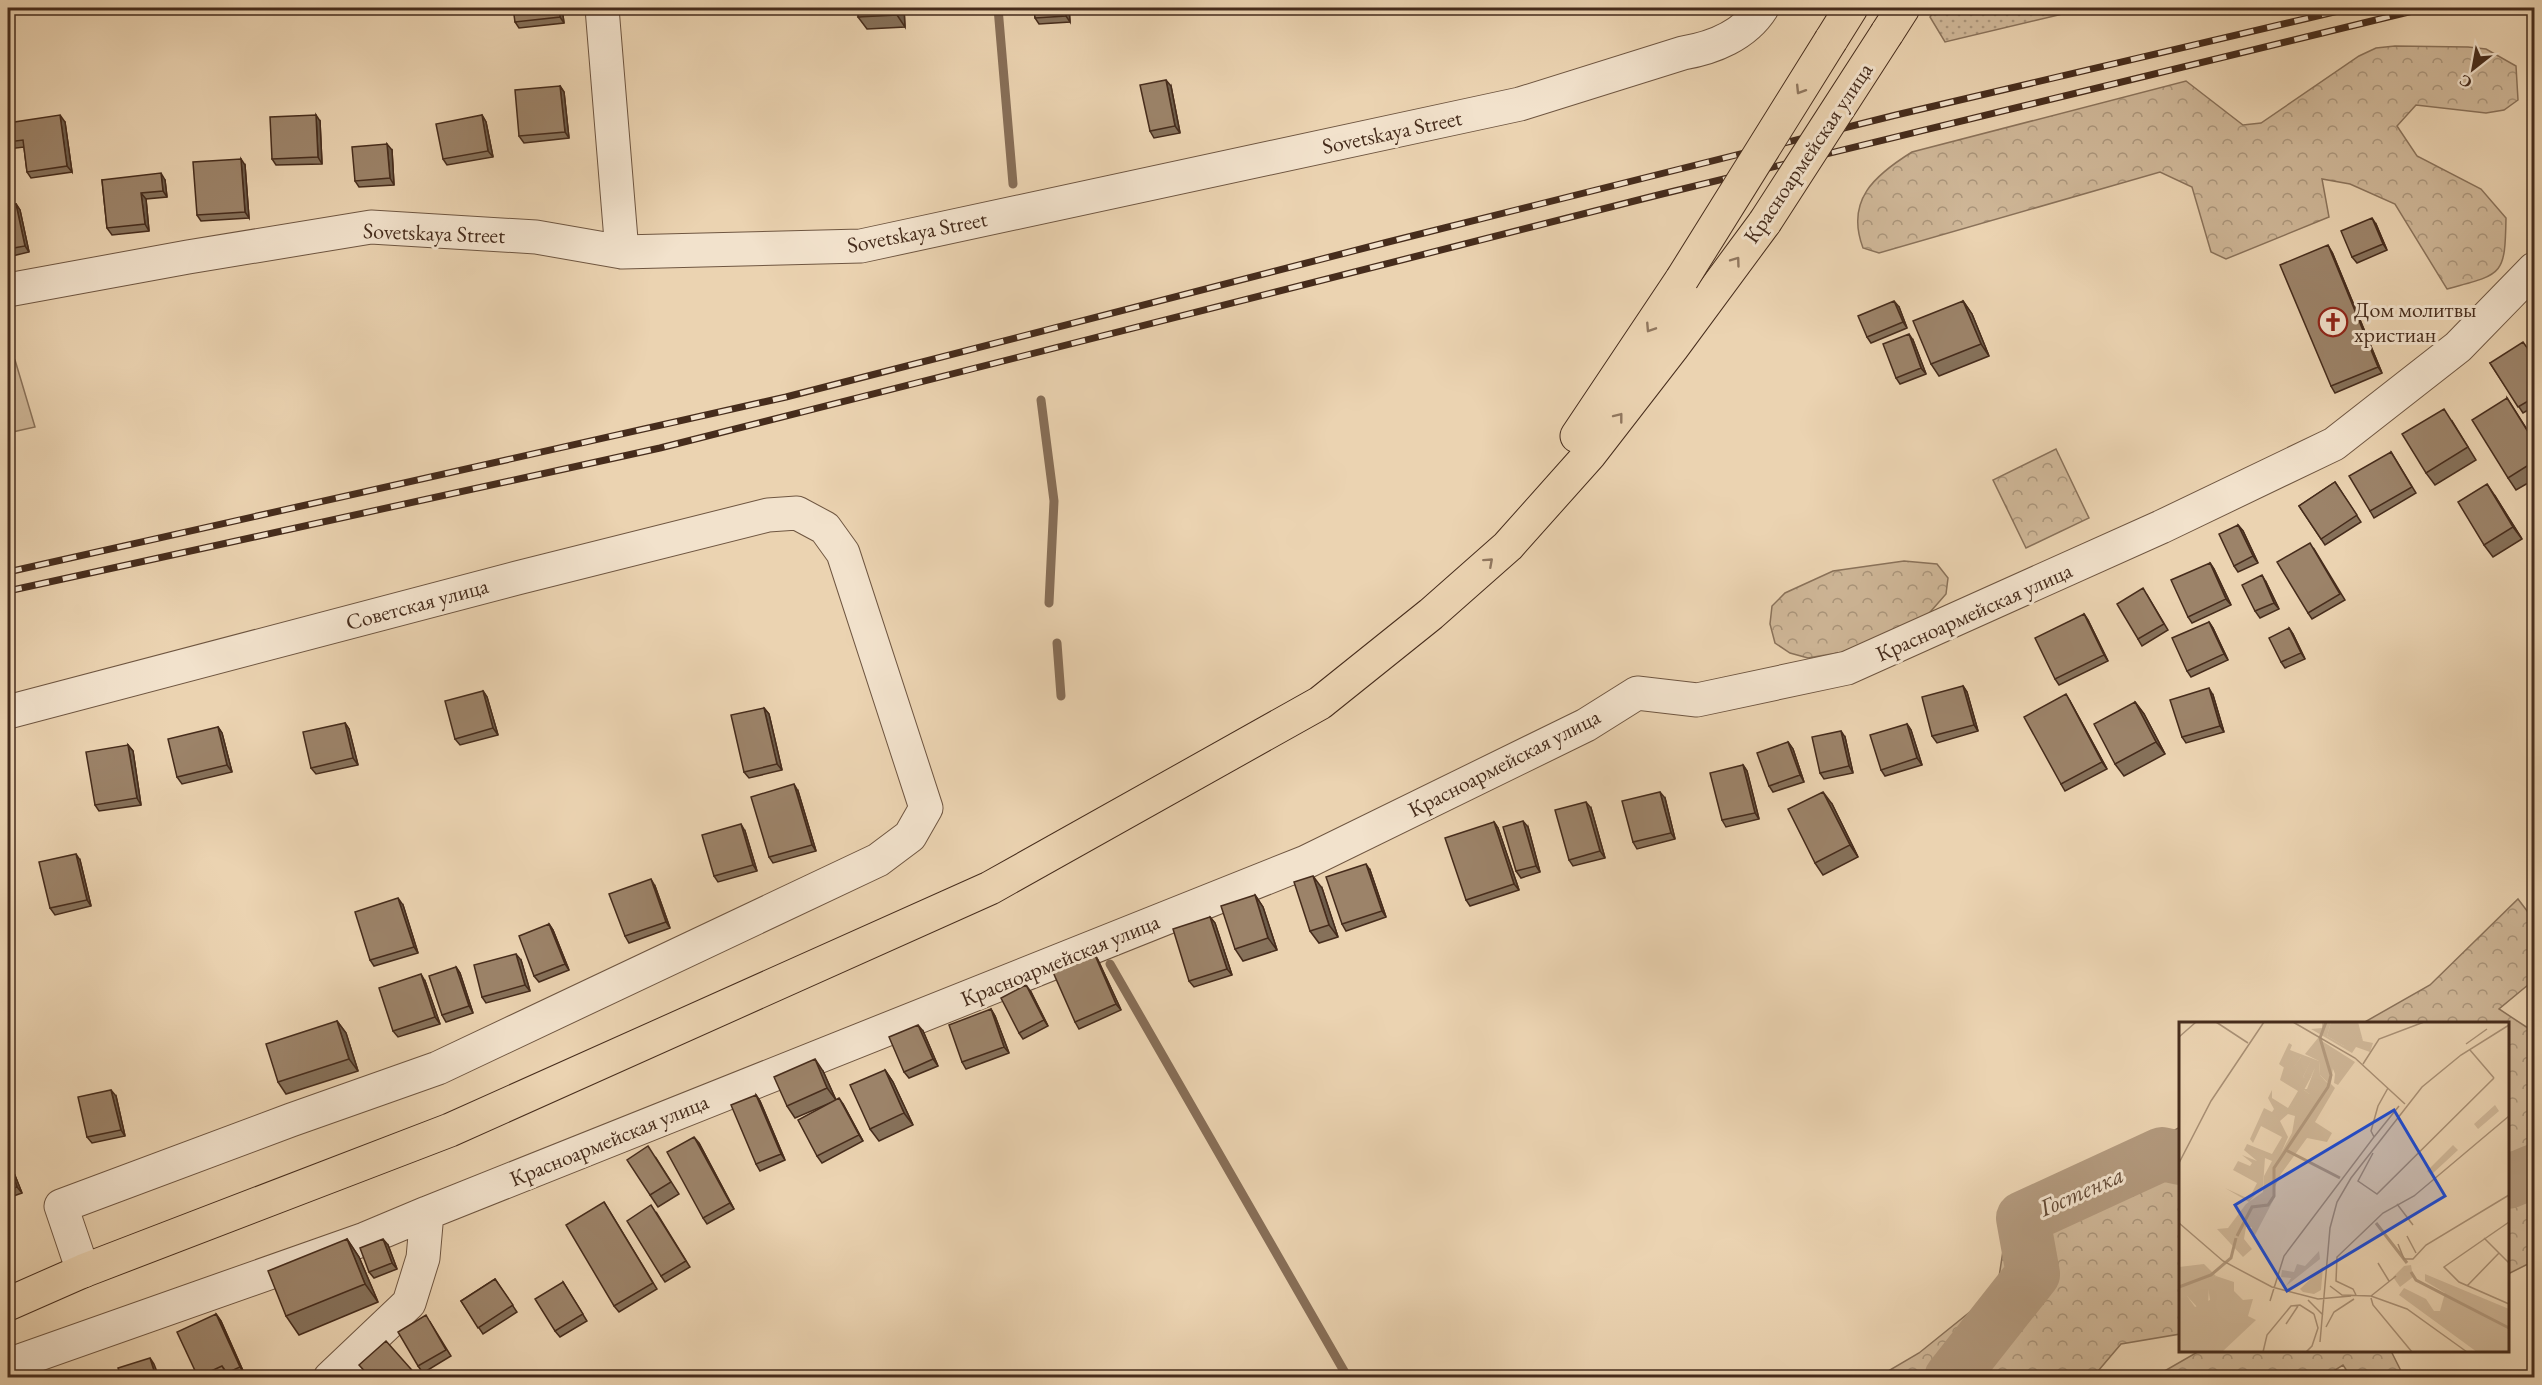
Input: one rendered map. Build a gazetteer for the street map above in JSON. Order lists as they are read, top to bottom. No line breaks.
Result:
{"streets":{"main road":["Красноармейская улица"],"street":["Sovetskaya Street","Советская улица"]},"crossings":[["Красноармейская улица","Советская улица"]],"water":["Гостенка"],"places":{"church":["Дом молитвы христиан"]},"north":"bottom left"}
